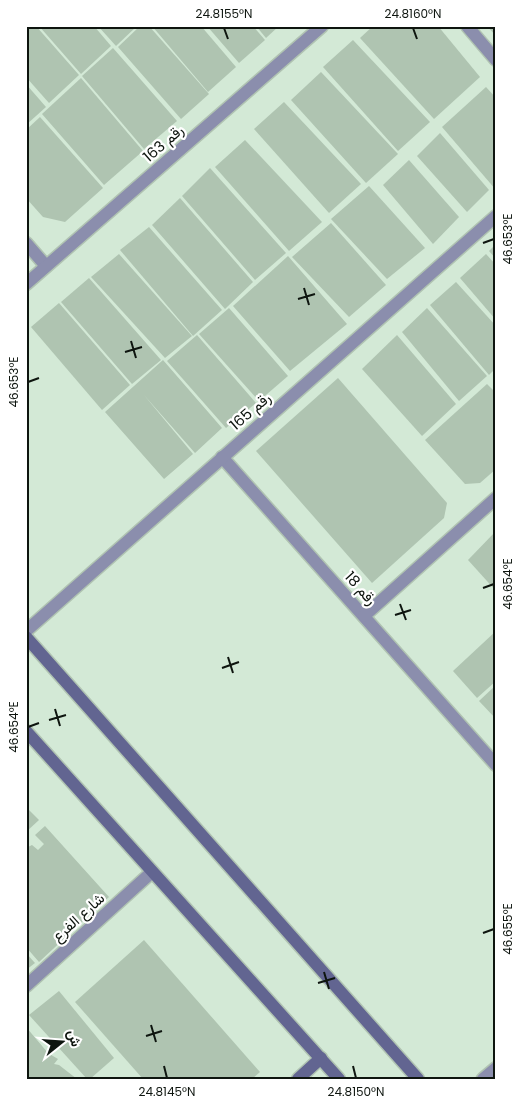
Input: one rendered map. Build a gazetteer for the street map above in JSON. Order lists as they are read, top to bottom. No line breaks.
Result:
{"streets":{"street":["رقم 163","رقم 165","رقم 18","شارع الفرع"]},"crossings":[["رقم 165","رقم 18"]],"north":"right","coordinates":["24.8155°N","24.8160°N","46.653°E","46.654°E","46.655°E","24.8145°N","24.8150°N"]}
